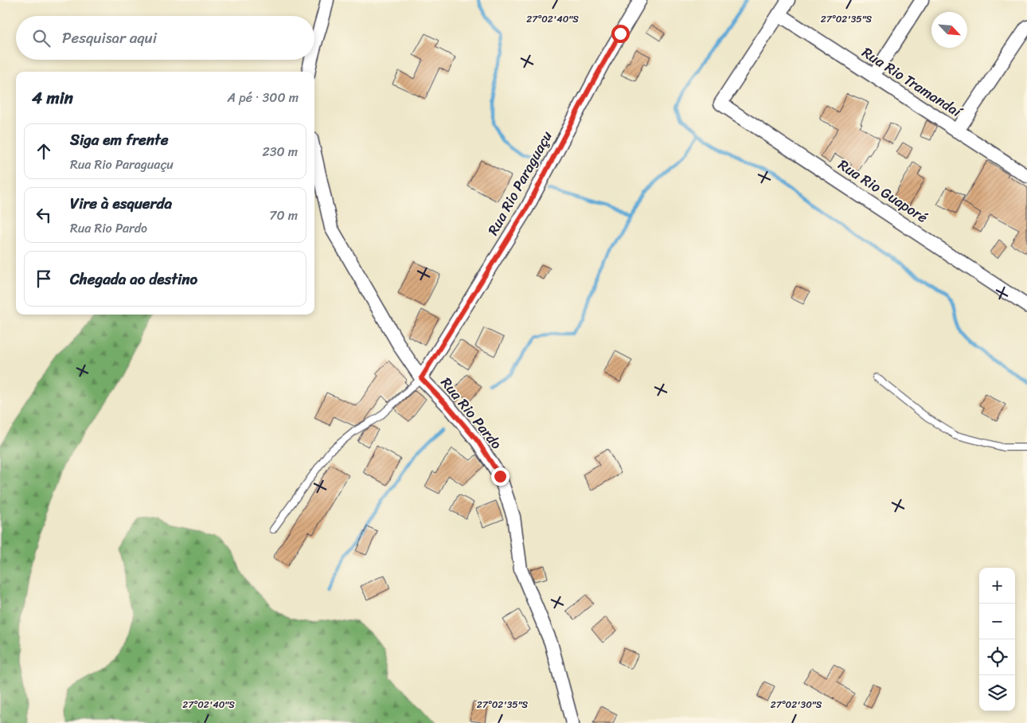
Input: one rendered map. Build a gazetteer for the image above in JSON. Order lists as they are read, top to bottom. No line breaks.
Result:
{"streets":{"street":["Rua Rio Tramandaí","Rua Rio Paraguaçu","Rua Rio Guaporé","Rua Rio Pardo"]},"crossings":[["Rua Rio Tramandaí","Rua Rio Guaporé"],["Rua Rio Paraguaçu","Rua Rio Pardo"]],"north":"bottom right","page":{"search":"Pesquisar aqui","heading":["4 min","A pé · 300 m"],"list":[["Siga em frente","Rua Rio Paraguaçu","230 m"],["Vire à esquerda","Rua Rio Pardo","70 m"],"Chegada ao destino"],"map_buttons":["+","−"]},"coordinates":["27°02'40\"S","27°02'35\"S","27°02'30\"S"]}
